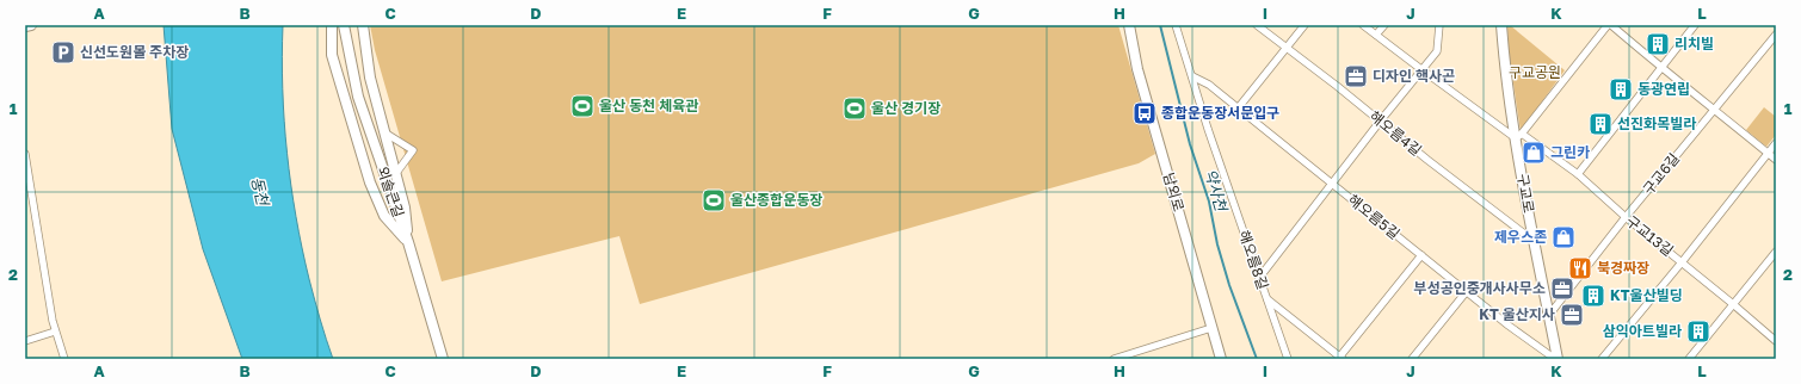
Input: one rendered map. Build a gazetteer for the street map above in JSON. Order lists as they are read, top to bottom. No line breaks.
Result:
{"streets":{"main road":["외솔큰길","남외로","구교로"],"street":["해오름4길","구교6길","해오름5길","구교13길","해오름8길"]},"crossings":[["해오름4길","구교로"],["구교6길","구교로"],["구교6길","구교13길"],["구교로","해오름5길"],["구교로","구교13길"],["해오름5길","해오름8길"]],"water":["약사천","동천"],"parks":["구교공원"],"places":{"building":["리치빌","동광연립","선진화목빌라","KT울산빌딩","삼익아트빌라"],"parking":["신선도원몰 주차장"],"office":["디자인 핵사곤","부성공인중개사사무소","KT 울산지사"],"sports":["울산 동천 체육관","울산 경기장","울산종합운동장"],"bus stop":["종합운동장서문입구"],"shop":["그린카","제우스존"],"restaurant":["북경짜장"]},"grid":{"columns":["A","B","C","D","E","F","G","H","I","J","K","L"],"rows":["1","2"]}}
